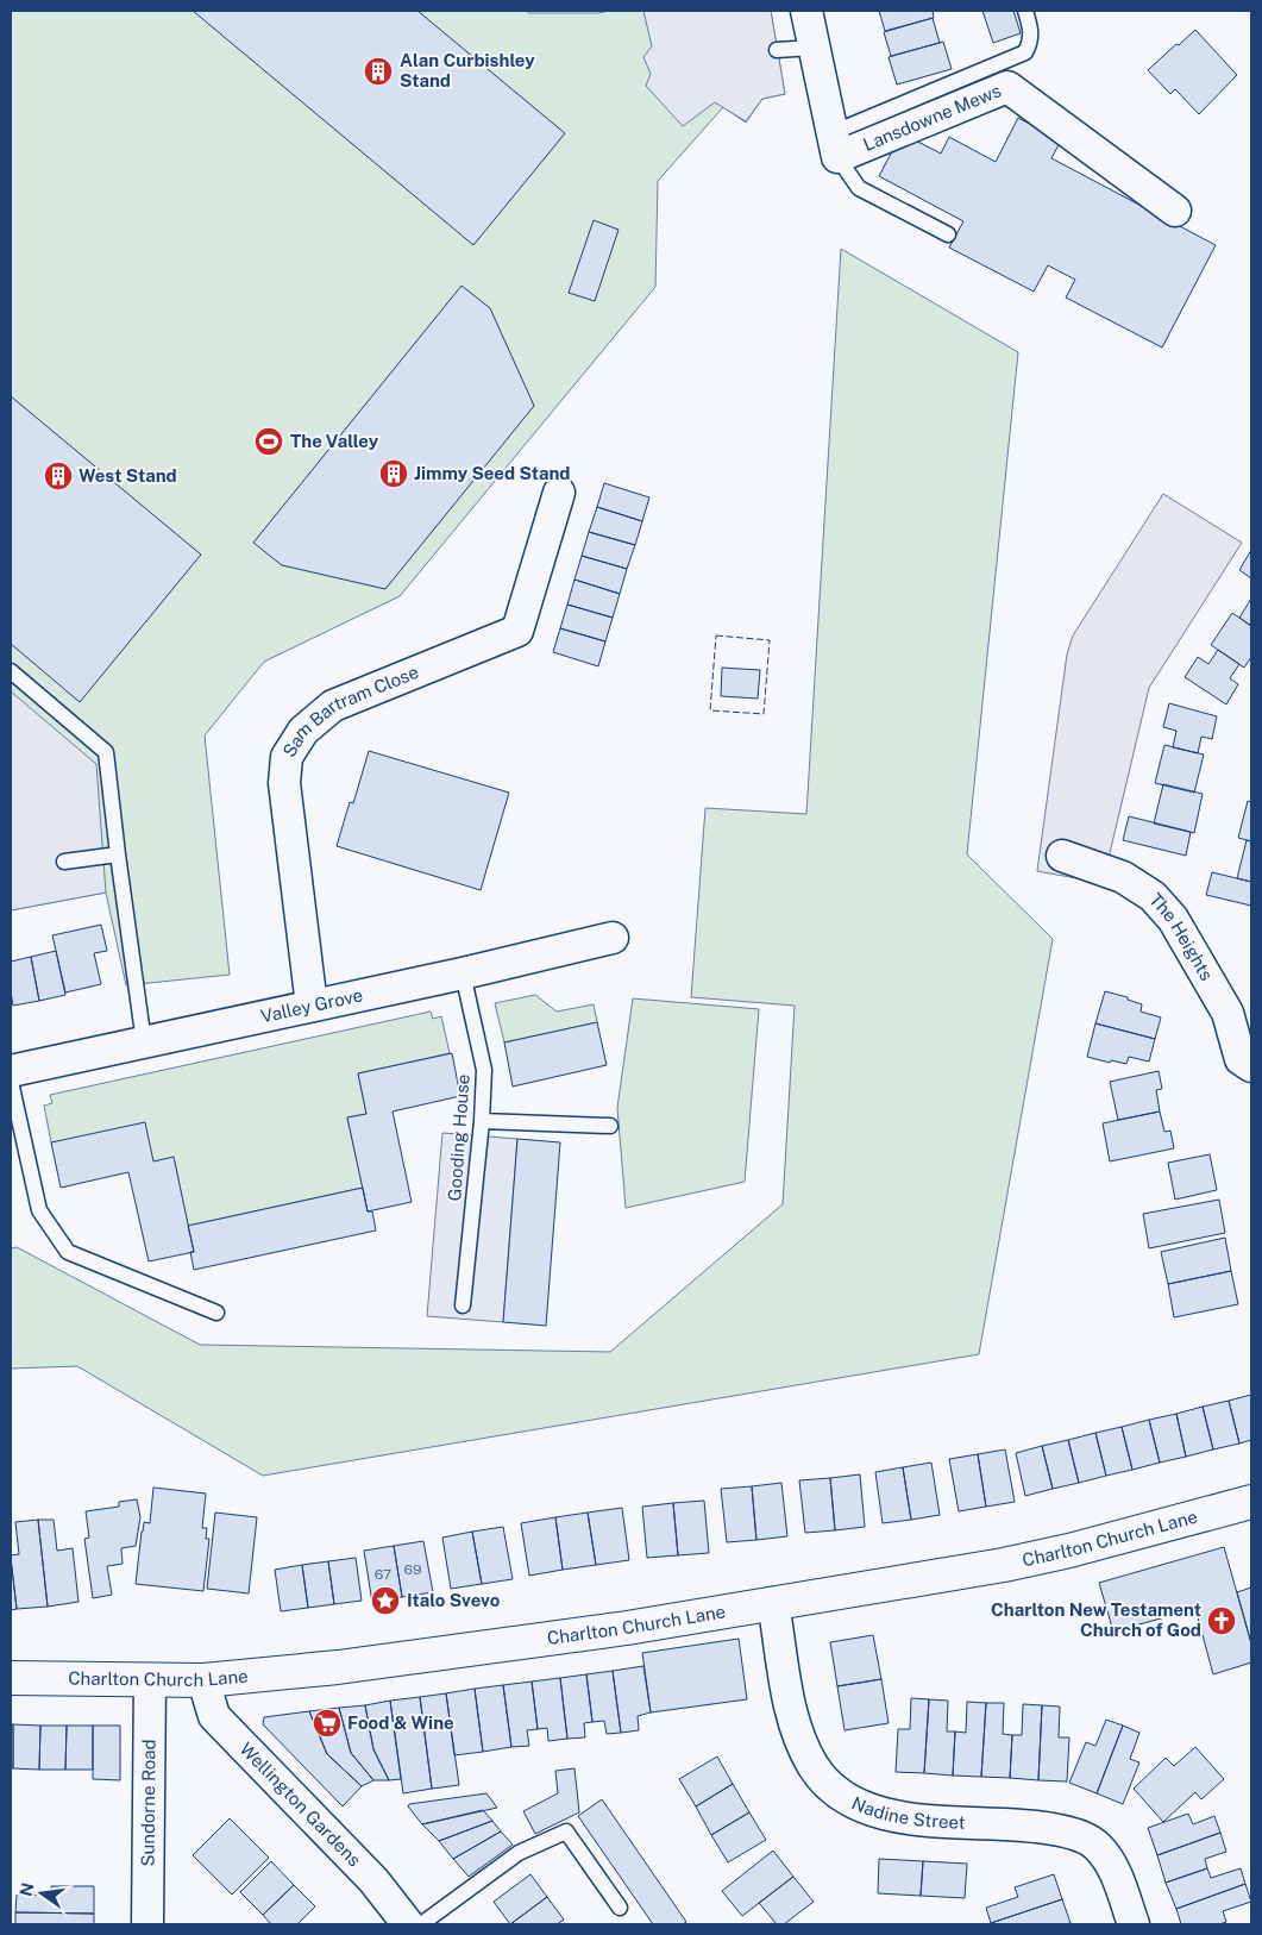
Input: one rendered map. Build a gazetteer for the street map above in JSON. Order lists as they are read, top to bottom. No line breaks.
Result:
{"streets":{"street":["Lansdowne Mews","Sam Bartram Close","The Heights","Valley Grove","Charlton Church Lane","Sundorne Road","Wellington Gardens","Nadine Street"],"lane":["Gooding House"]},"crossings":[["Sam Bartram Close","Valley Grove"],["Valley Grove","Gooding House"],["Charlton Church Lane","Sundorne Road"],["Charlton Church Lane","Wellington Gardens"],["Charlton Church Lane","Nadine Street"]],"places":{"building":["Alan Curbishley Stand","Jimmy Seed Stand","West Stand"],"sports":["The Valley"],"place":["Italo Svevo"],"church":["Charlton New Testament Church of God"],"supermarket":["Food & Wine"]},"house_numbers":["69","67"],"north":"left"}
